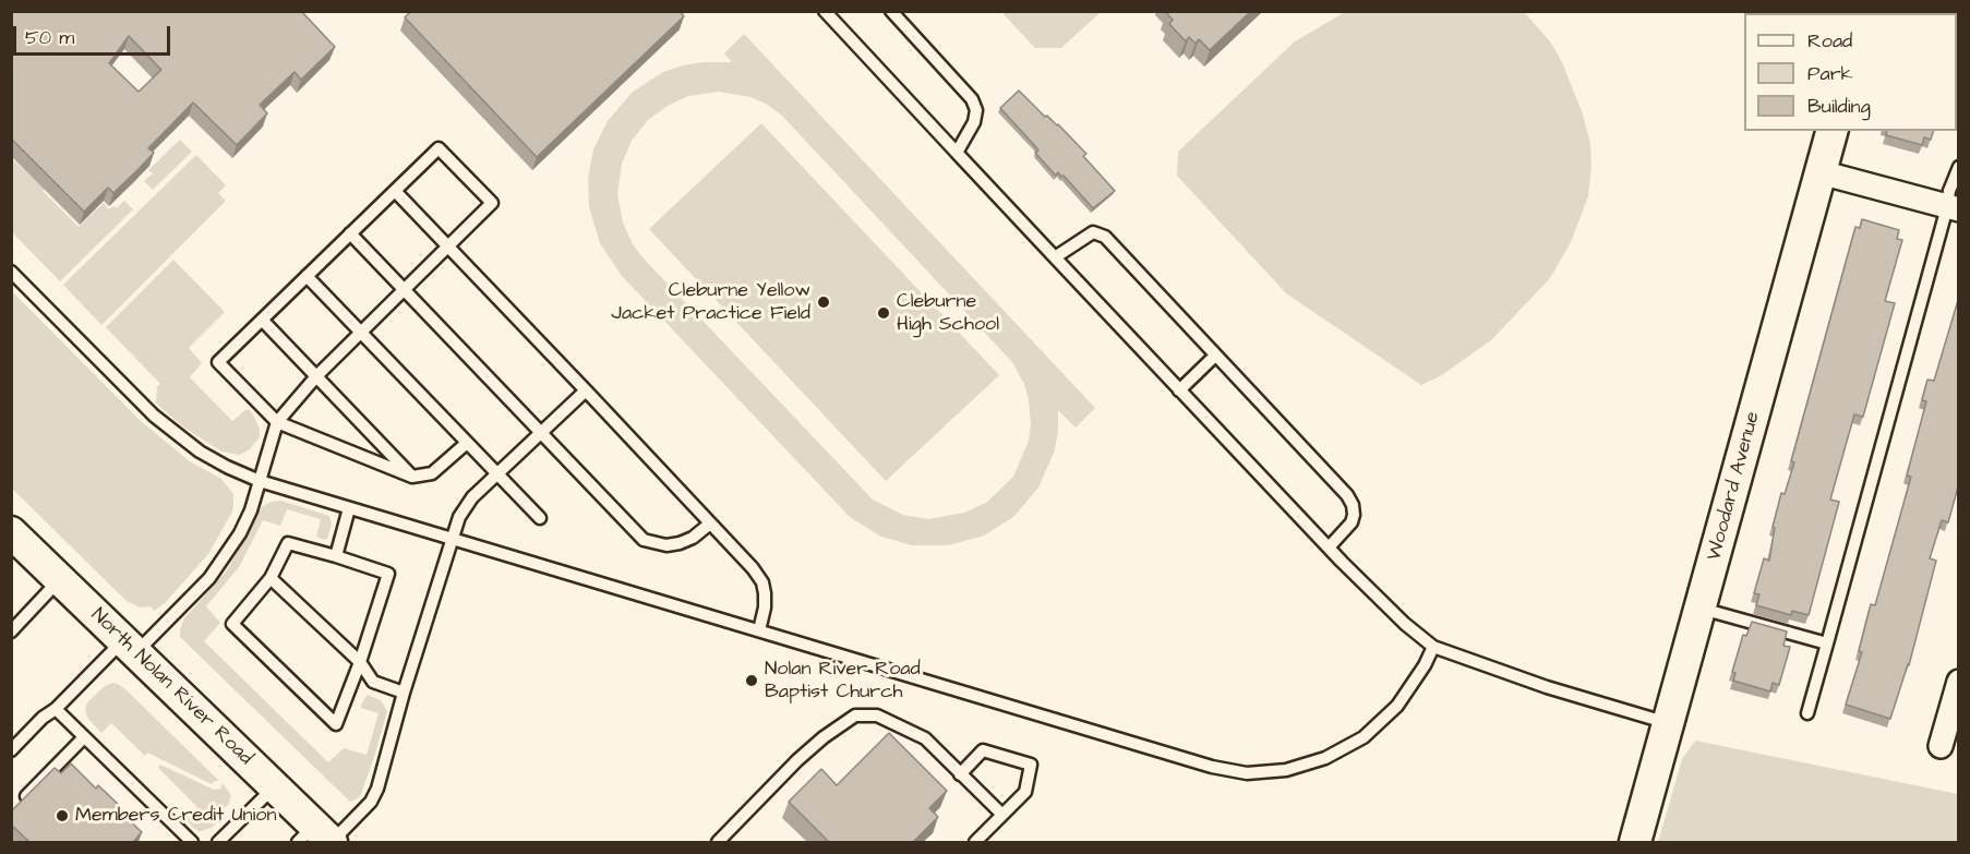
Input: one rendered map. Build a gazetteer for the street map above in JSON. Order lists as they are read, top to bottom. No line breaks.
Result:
{"streets":{"street":["Woodard Avenue","North Nolan River Road"]},"places":["Cleburne Yellow Jacket Practice Field","Cleburne High School","Nolan River Road Baptist Church","Members Credit Union"],"legend":["Road","Park","Building"],"scale_bar":"50 m"}
